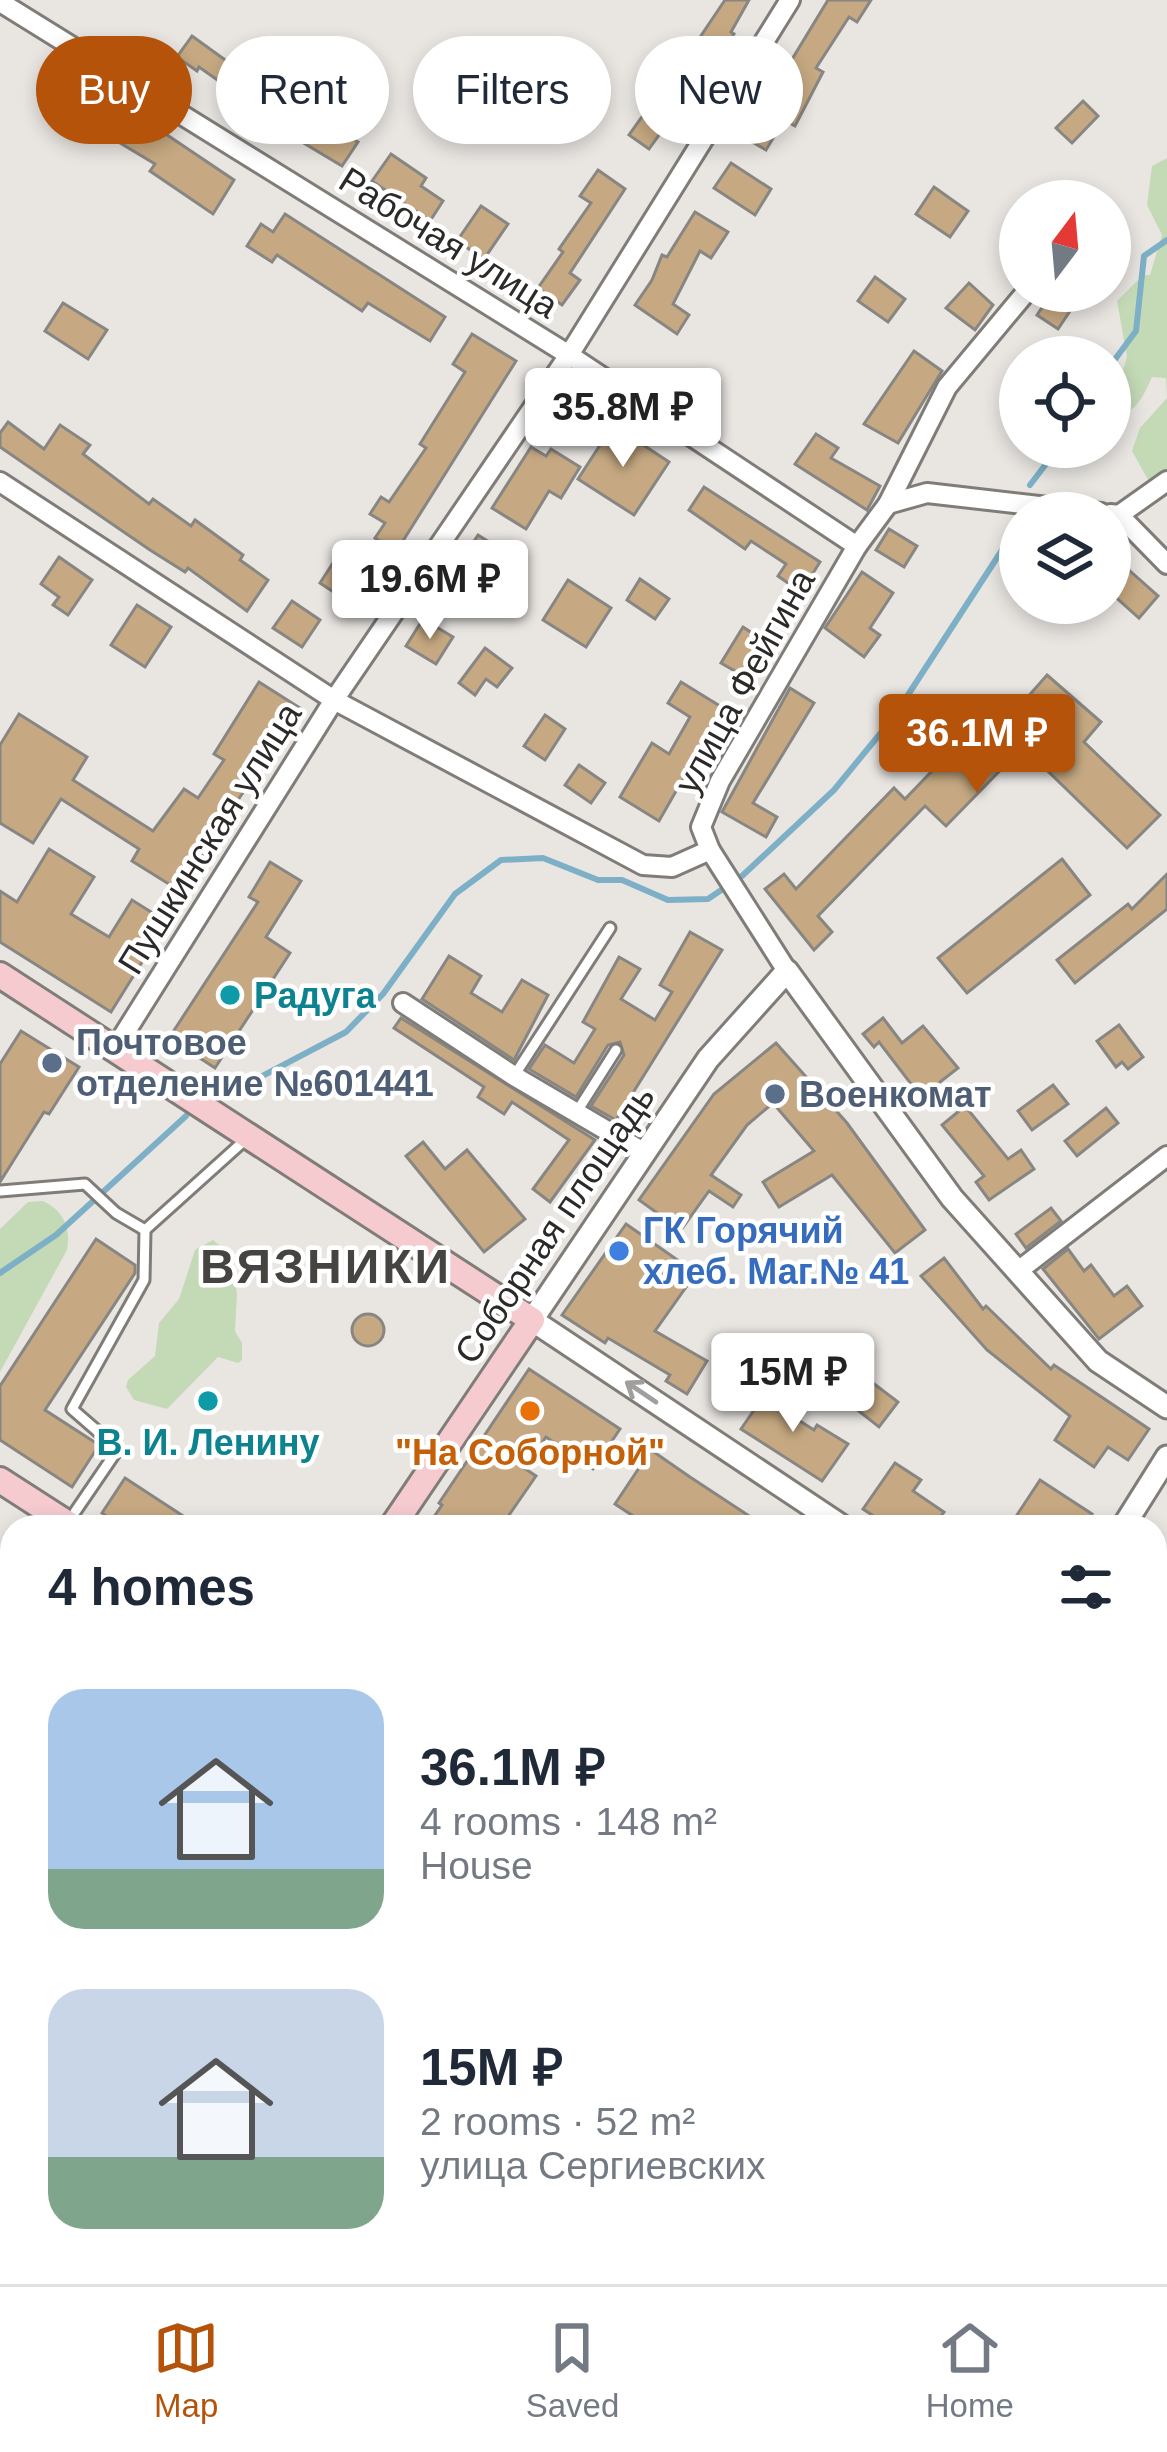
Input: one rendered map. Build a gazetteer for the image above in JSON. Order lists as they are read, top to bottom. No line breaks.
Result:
{"streets":{"main road":["Соборная площадь"],"street":["Рабочая улица","улица Фейгина","Пушкинская улица"]},"crossings":[["Рабочая улица","улица Фейгина"],["Рабочая улица","Пушкинская улица"]],"districts":["ВЯЗНИКИ"],"places":["Радуга","Почтовое отделение №601441","Военкомат","ГК Горячий хлеб. Маг.№ 41","В. И. Ленину","\"На Соборной\""],"north":"top","page":{"chip":["Buy","Rent","Filters","New"],"price":["35.8M ₽","19.6M ₽","36.1M ₽","15M ₽"],"heading":"4 homes","list":[{"name":"36.1M ₽","note":"4 rooms · 148 m² · House"},{"name":"15M ₽","note":"2 rooms · 52 m² · улица Сергиевских"}],"tabs":["Map","Saved","Home"]}}
